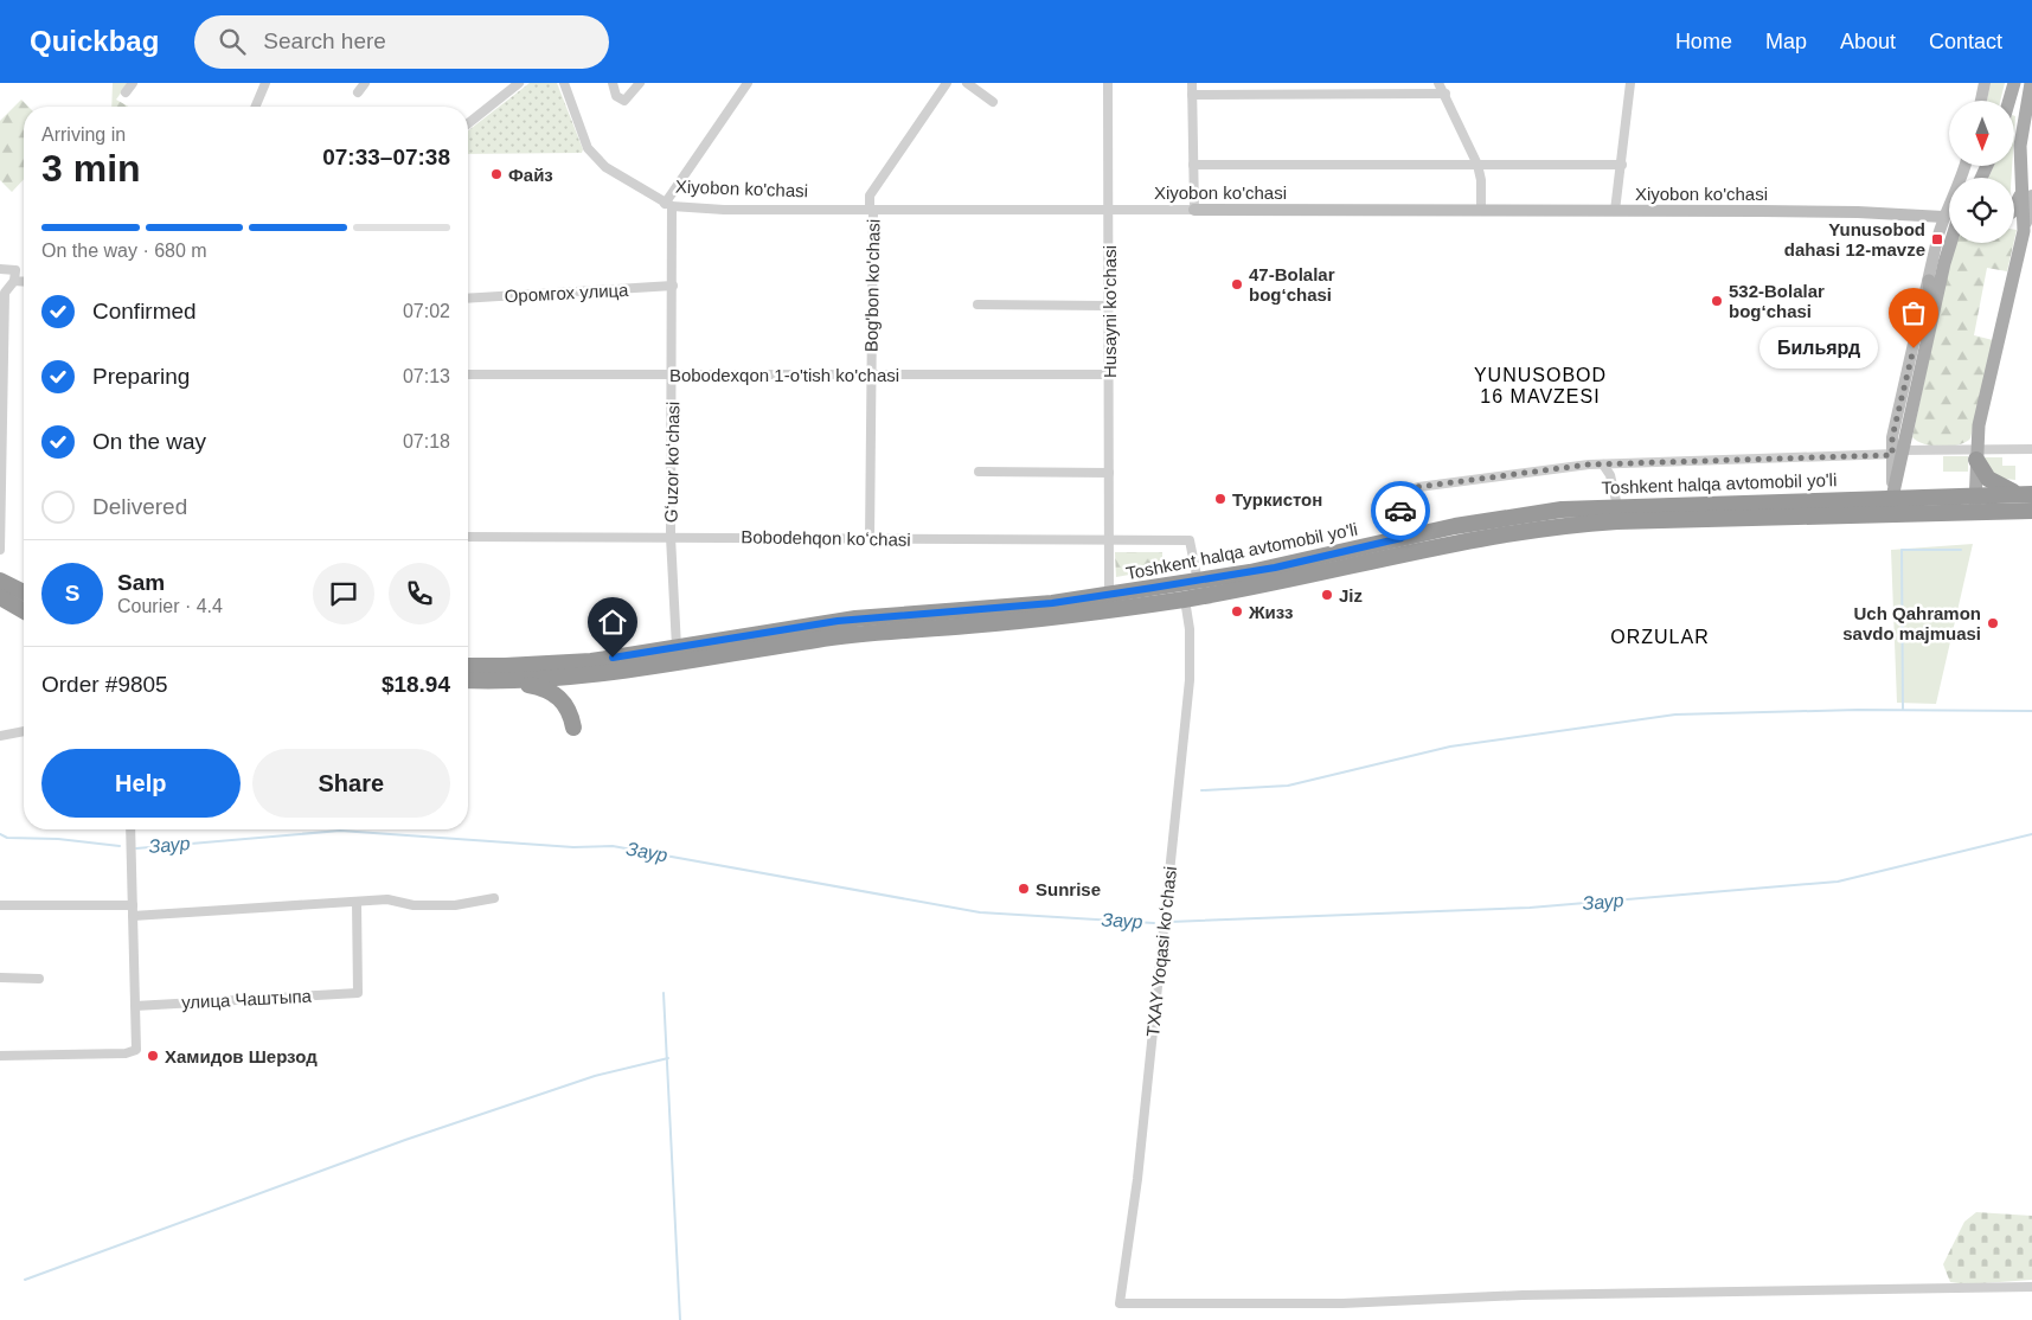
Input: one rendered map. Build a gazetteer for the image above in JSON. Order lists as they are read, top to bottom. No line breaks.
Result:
{"streets":{"highway":["Toshkent halqa avtomobil yo'li"],"street":["Xiyobon ko'chasi","Bog'bon ko'chasi","Оромгох улица","Husayni ko'chasi","Bobodexqon 1-o'tish ko'chasi","Gʻuzor koʻchasi","Bobodehqon koʻchasi","TXAY Yoqasi koʻchasi","улица Чаштыпа"]},"crossings":[["Xiyobon ko'chasi","Bog'bon ko'chasi"],["Xiyobon ko'chasi","Husayni ko'chasi"],["Xiyobon ko'chasi","Gʻuzor koʻchasi"],["Bog'bon ko'chasi","Bobodexqon 1-o'tish ko'chasi"],["Bog'bon ko'chasi","Bobodehqon koʻchasi"],["Оромгох улица","Gʻuzor koʻchasi"],["Husayni ko'chasi","Bobodexqon 1-o'tish ko'chasi"],["Husayni ko'chasi","Toshkent halqa avtomobil yo'li"],["Husayni ko'chasi","Bobodehqon koʻchasi"],["Bobodexqon 1-o'tish ko'chasi","Gʻuzor koʻchasi"],["Gʻuzor koʻchasi","Toshkent halqa avtomobil yo'li"],["Gʻuzor koʻchasi","Bobodehqon koʻchasi"],["Toshkent halqa avtomobil yo'li","Bobodehqon koʻchasi"],["Toshkent halqa avtomobil yo'li","TXAY Yoqasi koʻchasi"]],"districts":["YUNUSOBOD 16 MAVZESI","ORZULAR"],"water":["Заур"],"places":{"other":["Файз","47-Bolalar bogʻchasi","532-Bolalar bogʻchasi","Бильярд","Туркистон","Jiz","Жизз","Uch Qahramon savdo majmuasi","Sunrise","Хамидов Шерзод"],"transit":["Yunusobod dahasi 12-mavze"]},"north":"bottom","page":{"header":"Quickbag","search":"Search here","nav":["Home","Map","About","Contact"],"heading":["3 min","Arriving in","07:33–07:38"],"panel":["Sam","Courier · 4.4","Order #9805","$18.94"],"bar":"On the way · 680 m","list":[["Confirmed","07:02"],["Preparing","07:13"],["On the way","07:18"],"Delivered"],"bubble":"Бильярд","round":"S","buttons":["Help","Share"]}}
